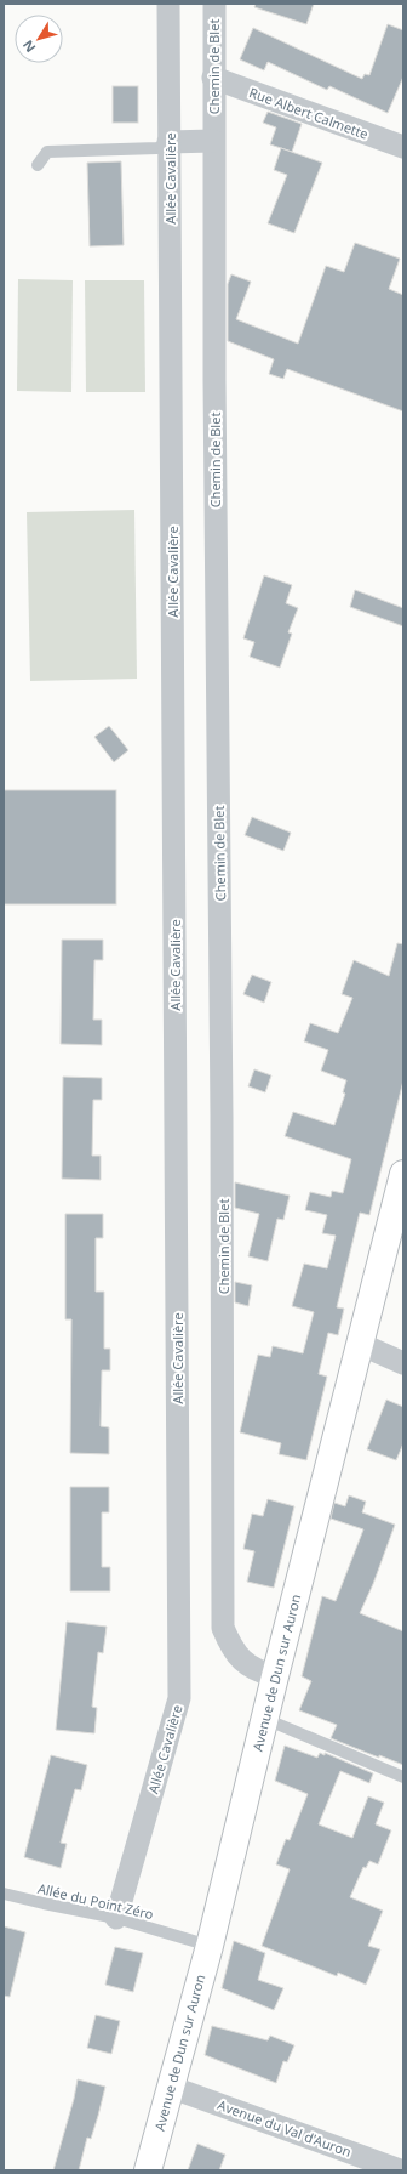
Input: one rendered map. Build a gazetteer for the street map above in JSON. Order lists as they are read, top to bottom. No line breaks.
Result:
{"streets":{"main road":["Avenue de Dun sur Auron"],"street":["Chemin de Blet","Rue Albert Calmette","Allée Cavalière","Avenue du Val d'Auron"],"lane":["Allée du Point Zéro"]},"crossings":[["Chemin de Blet","Rue Albert Calmette"],["Chemin de Blet","Avenue de Dun sur Auron"],["Allée Cavalière","Allée du Point Zéro"],["Avenue de Dun sur Auron","Allée du Point Zéro"],["Avenue de Dun sur Auron","Avenue du Val d'Auron"]],"north":"bottom left"}
